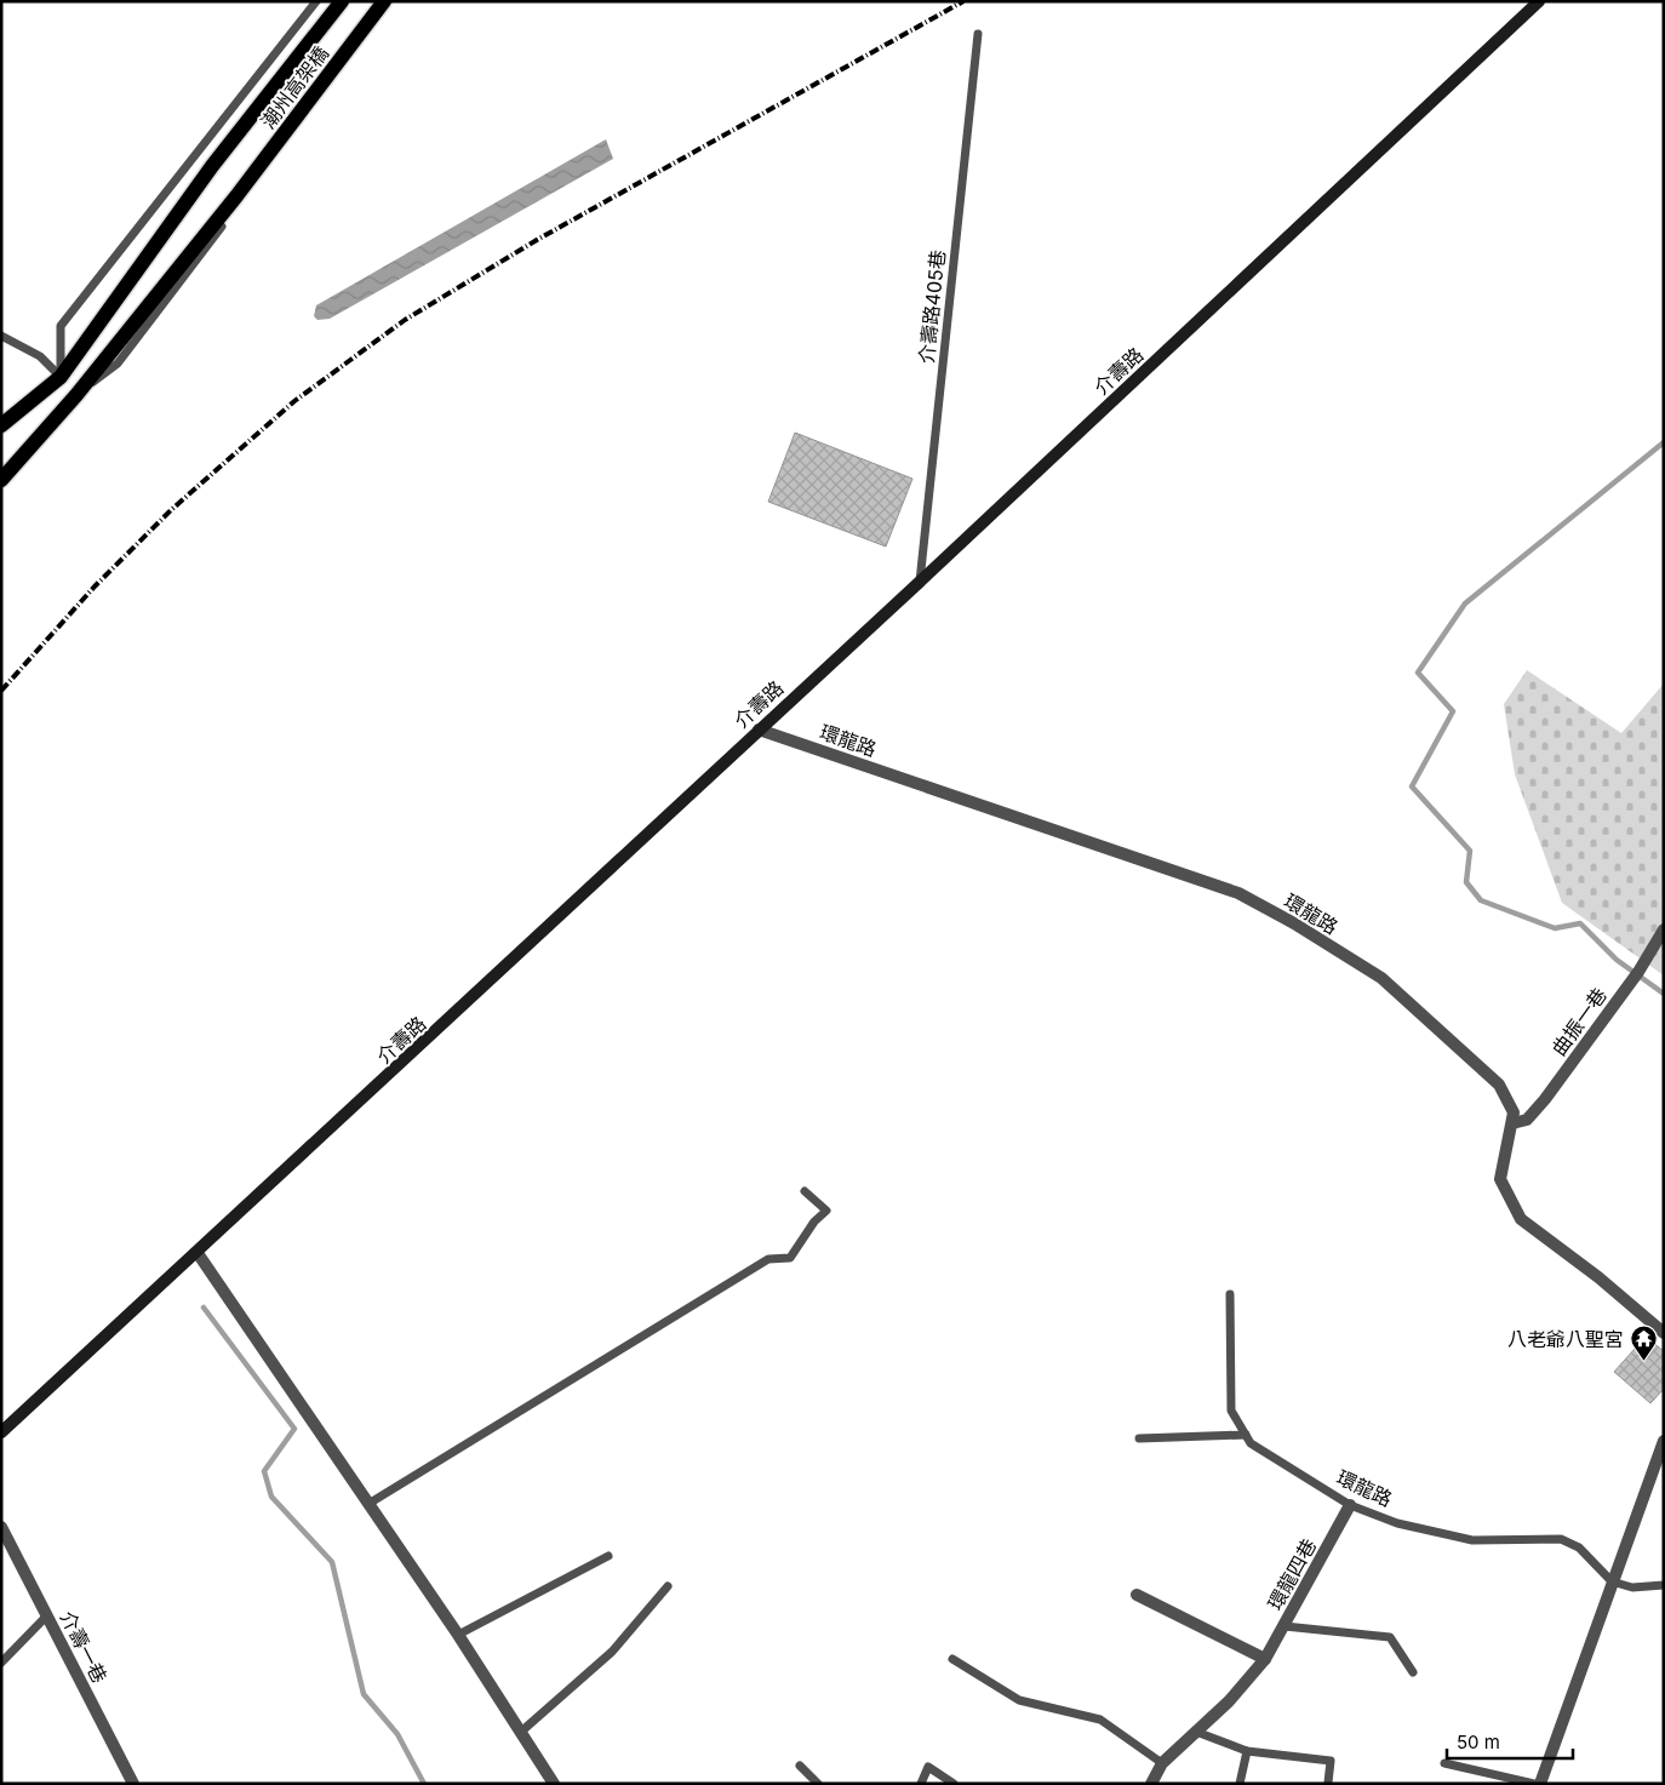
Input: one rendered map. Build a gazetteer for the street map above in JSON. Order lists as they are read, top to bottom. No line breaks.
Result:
{"streets":{"main road":["潮州高架橋","介壽路"],"street":["環龍路","曲振一巷","環龍四巷","介壽一巷"],"lane":["介壽路405巷"]},"crossings":[["介壽路405巷","介壽路"],["介壽路","環龍路"],["環龍路","曲振一巷"],["環龍路","環龍四巷"]],"places":{"temple":["八老爺八聖宮"]},"scale_bar":"50 m"}
